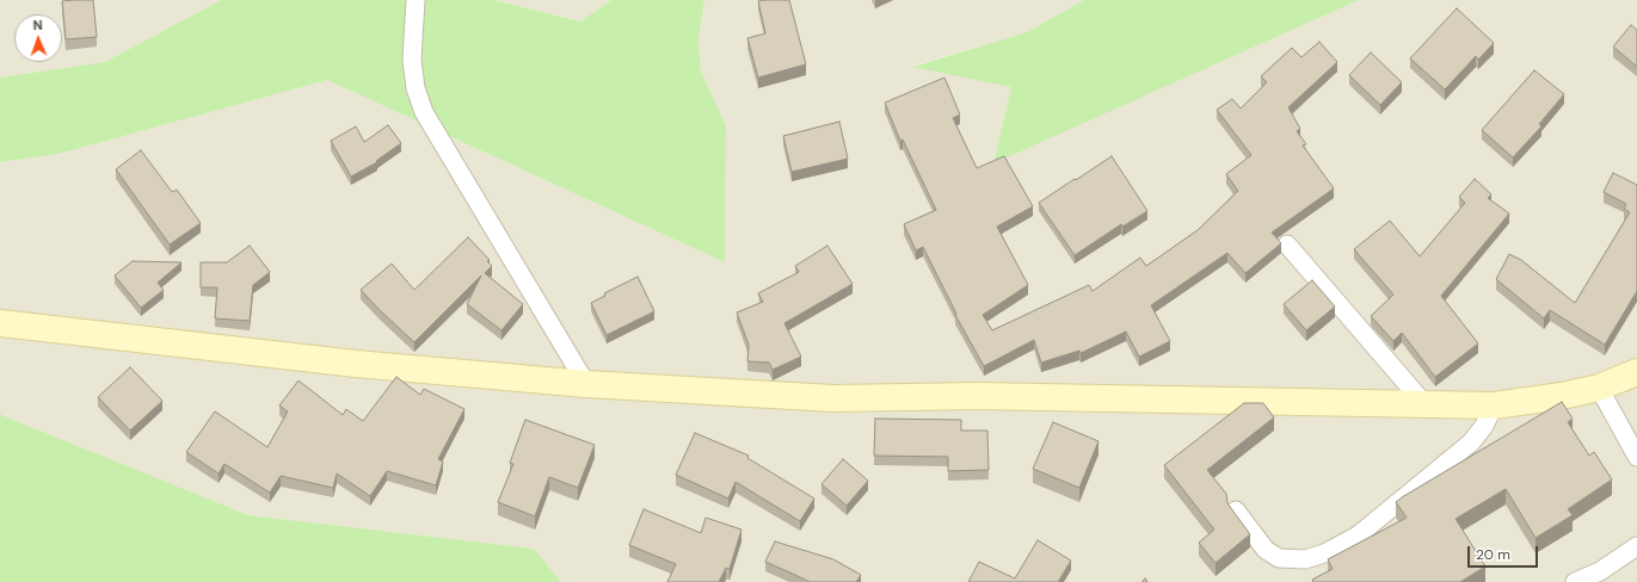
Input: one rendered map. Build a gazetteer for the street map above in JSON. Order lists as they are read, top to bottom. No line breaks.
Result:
{"scale_bar":"20 m","north":"top"}
